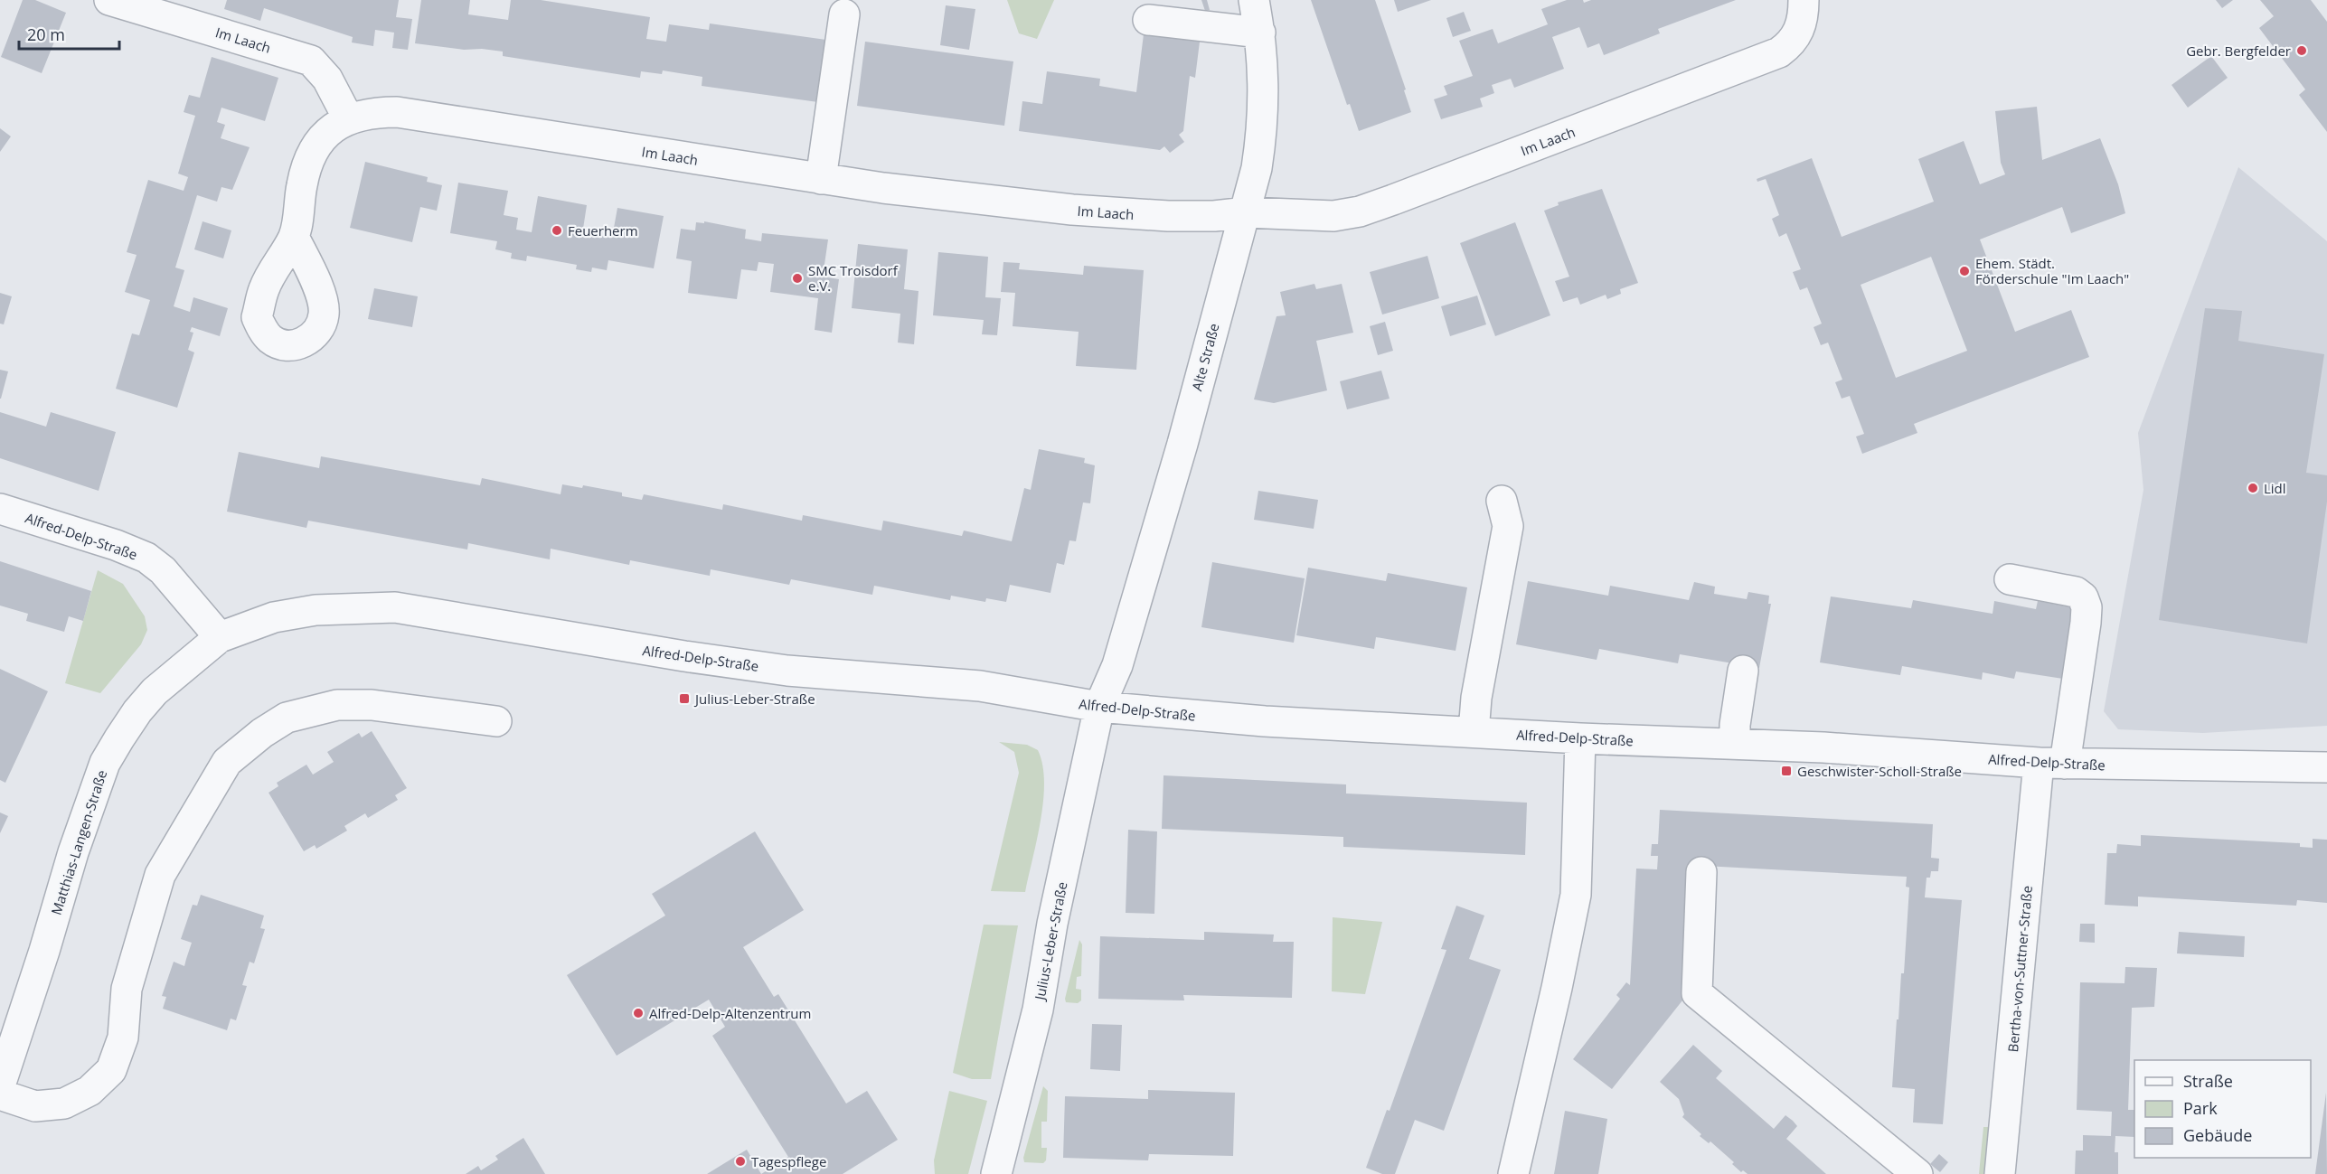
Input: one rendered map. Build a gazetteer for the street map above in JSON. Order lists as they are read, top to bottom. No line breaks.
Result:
{"streets":{"street":["Im Laach","Alte Straße","Alfred-Delp-Straße","Matthias-Langen-Straße","Julius-Leber-Straße","Bertha-von-Suttner-Straße"]},"crossings":[["Im Laach","Alte Straße"],["Alte Straße","Alfred-Delp-Straße"],["Alte Straße","Julius-Leber-Straße"],["Alfred-Delp-Straße","Matthias-Langen-Straße"],["Alfred-Delp-Straße","Julius-Leber-Straße"],["Alfred-Delp-Straße","Bertha-von-Suttner-Straße"]],"places":{"other":["Gebr. Bergfelder","Feuerherm","Ehem. Städt. Förderschule \"Im Laach\"","SMC Troisdorf e.V.","Lidl","Alfred-Delp-Altenzentrum","Tagespflege"],"transit":["Julius-Leber-Straße","Geschwister-Scholl-Straße"]},"legend":["Straße","Park","Gebäude"],"scale_bar":"20 m"}
